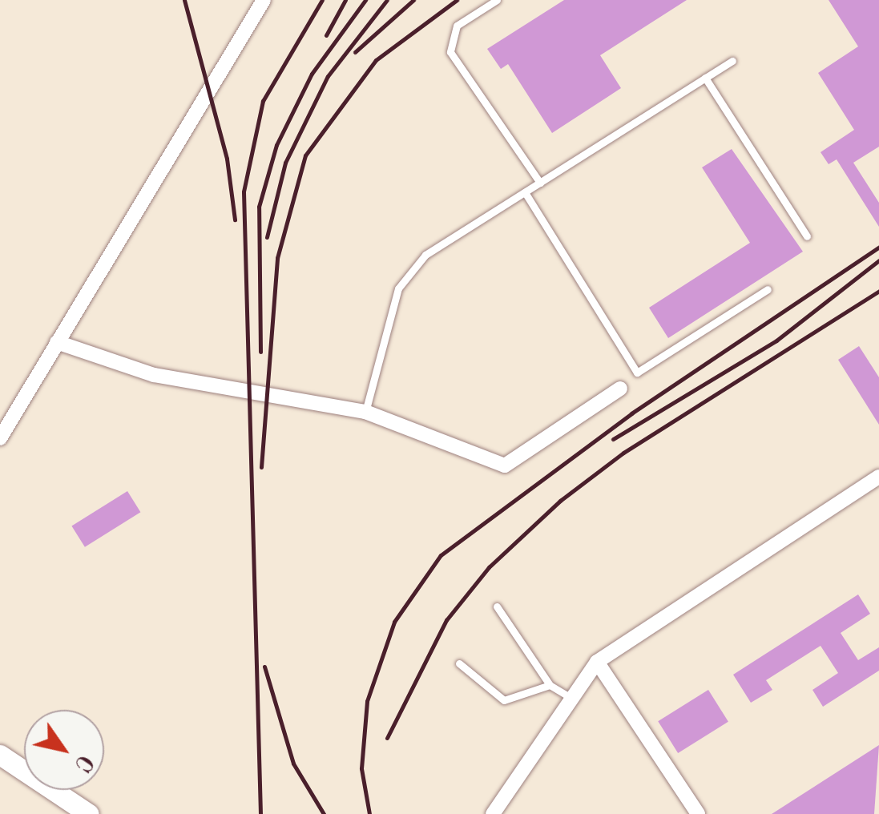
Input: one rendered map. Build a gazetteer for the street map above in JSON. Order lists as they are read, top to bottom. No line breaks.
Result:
{"north":"bottom right"}
